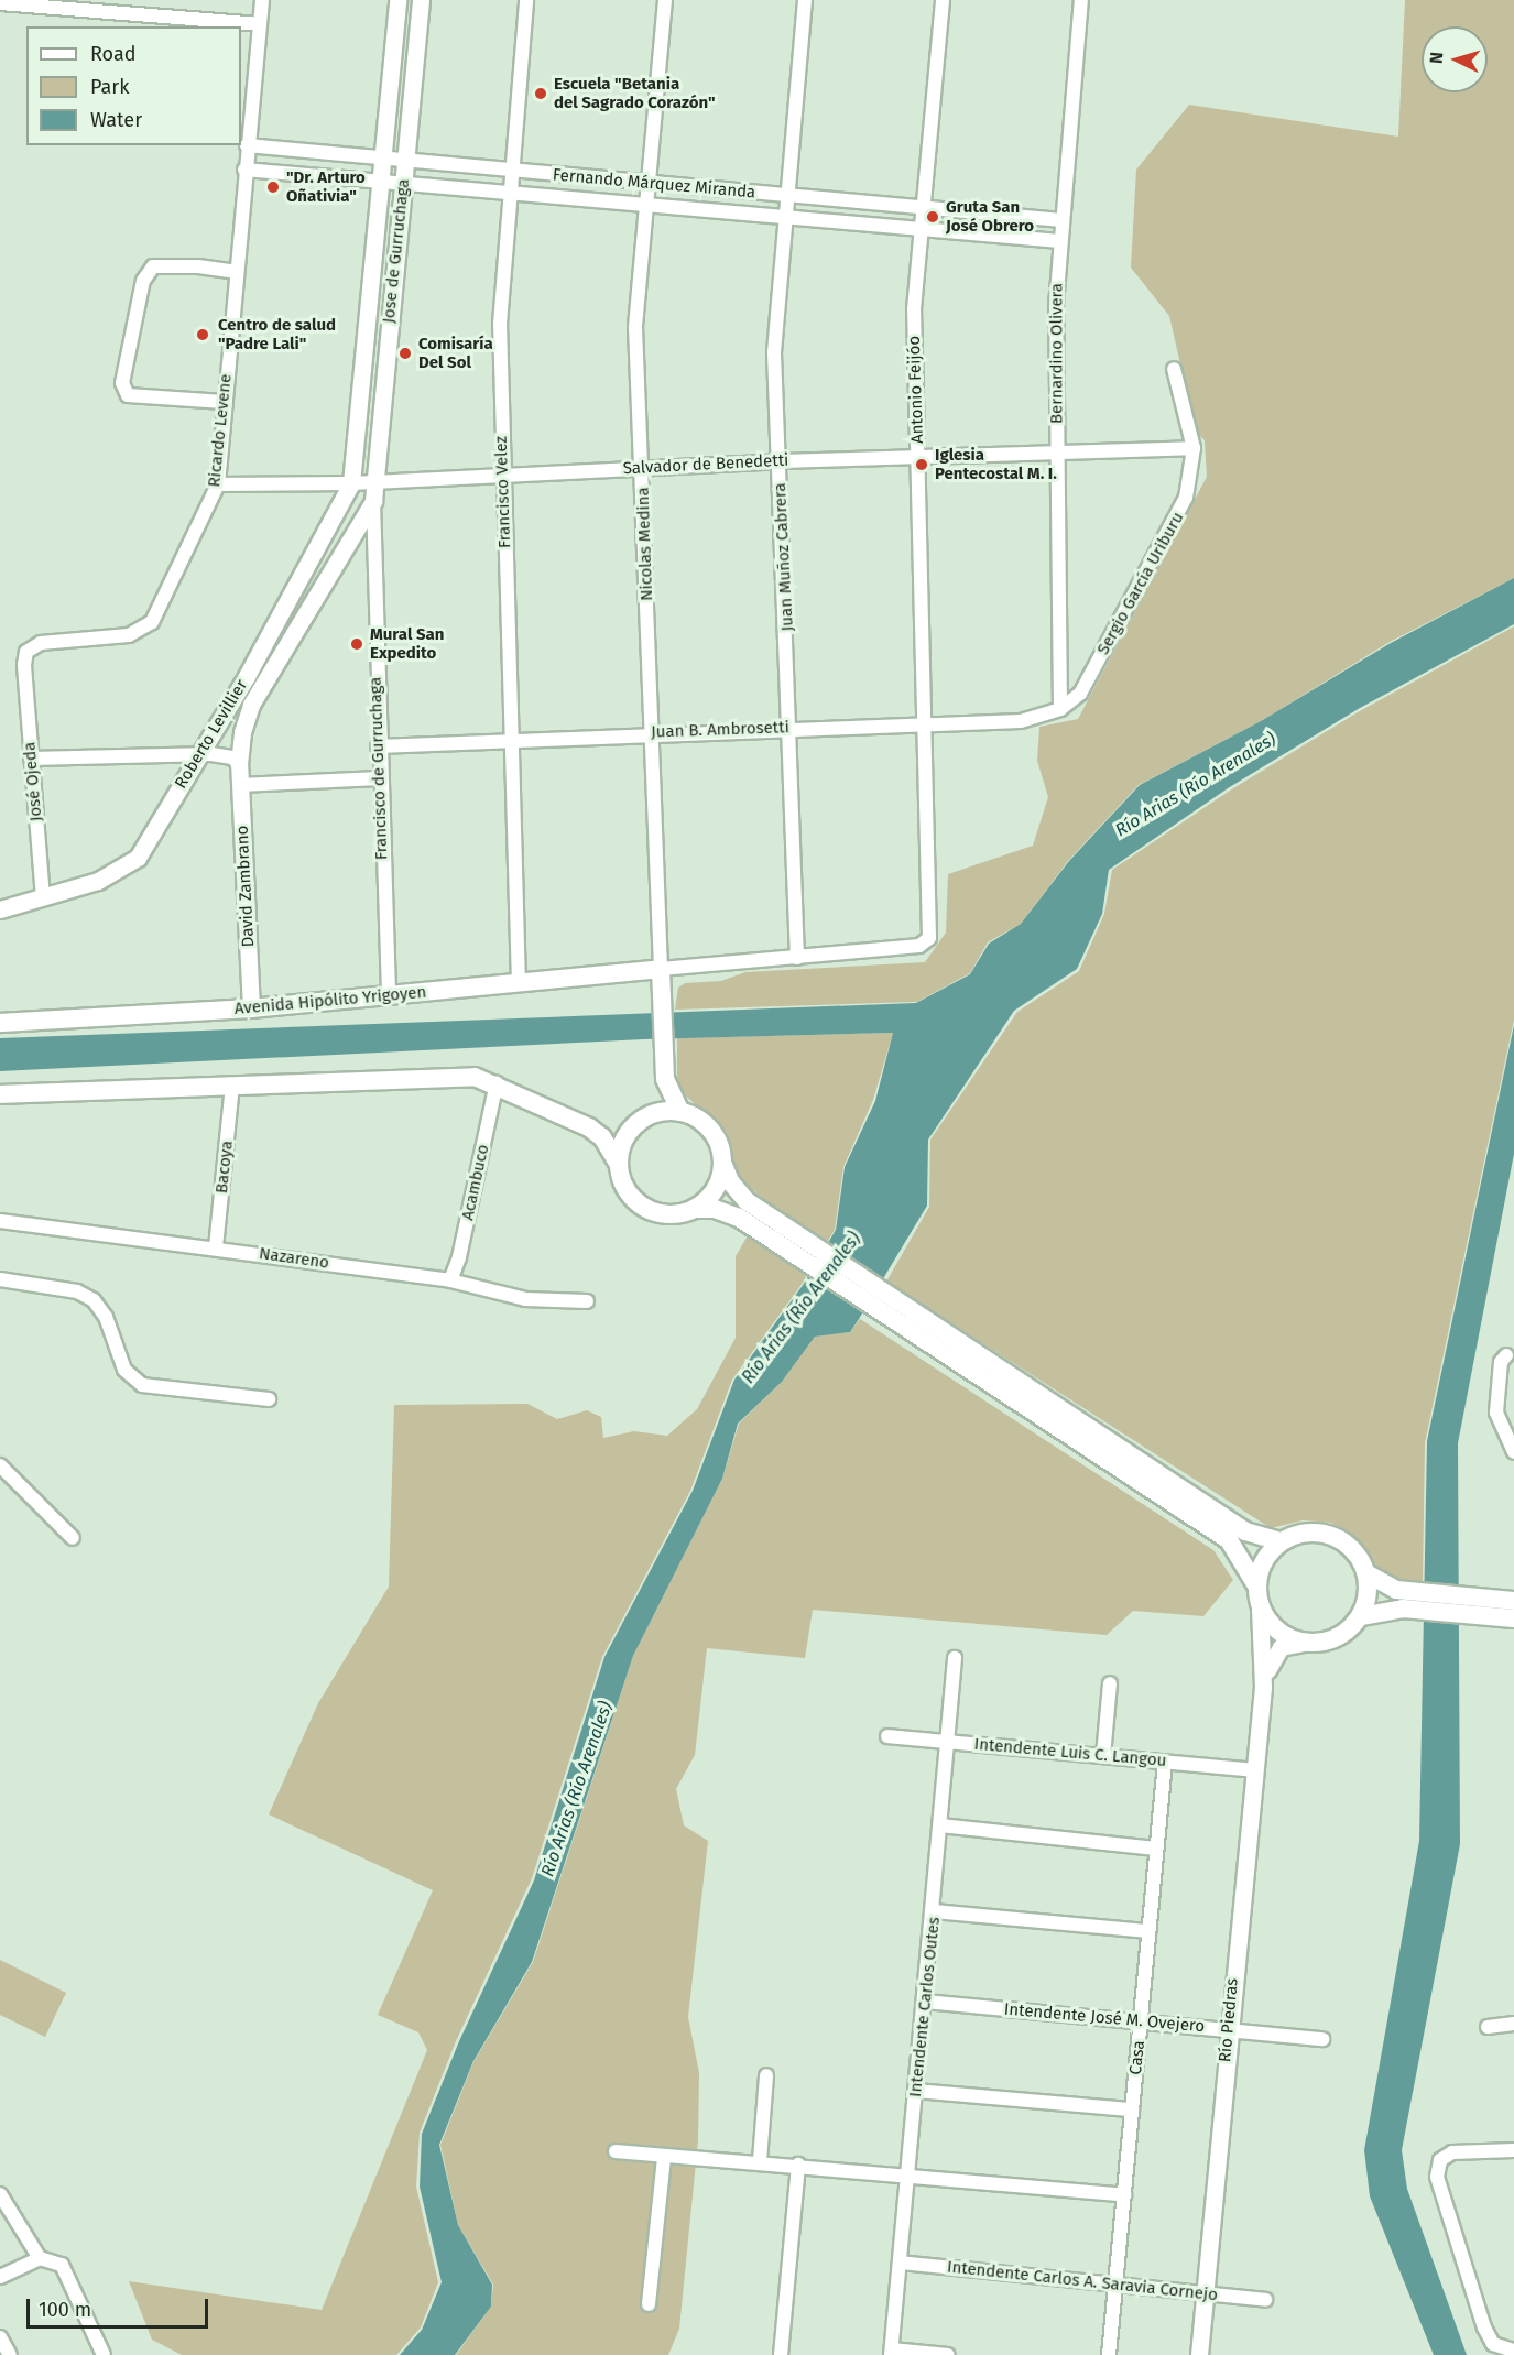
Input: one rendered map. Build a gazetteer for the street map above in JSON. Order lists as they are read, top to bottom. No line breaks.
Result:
{"streets":{"main road":["Avenida Hipólito Yrigoyen"],"street":["Fernando Márquez Miranda","Jose de Gurruchaga","Bernardino Olivera","Antonio Feijóo","Ricardo Levene","Salvador de Benedetti","Francisco Velez","Nicolas Medina","Juan Muñoz Cabrera","Sergio García Uriburu","Juan B. Ambrosetti","Roberto Levillier","Francisco de Gurruchaga","José Ojeda","David Zambrano","Bacoya","Acambuco","Nazareno","Intendente Luis C. Langou","Intendente Carlos Outes","Intendente José M. Ovejero","Río Piedras","Casa","Intendente Carlos A. Saravia Cornejo"]},"crossings":[["Fernando Márquez Miranda","Jose de Gurruchaga"],["Fernando Márquez Miranda","Bernardino Olivera"],["Fernando Márquez Miranda","Antonio Feijóo"],["Fernando Márquez Miranda","Ricardo Levene"],["Fernando Márquez Miranda","Francisco Velez"],["Fernando Márquez Miranda","Nicolas Medina"],["Fernando Márquez Miranda","Juan Muñoz Cabrera"],["Jose de Gurruchaga","Salvador de Benedetti"],["Jose de Gurruchaga","Roberto Levillier"],["Jose de Gurruchaga","Francisco de Gurruchaga"],["Bernardino Olivera","Salvador de Benedetti"],["Bernardino Olivera","Sergio García Uriburu"],["Bernardino Olivera","Juan B. Ambrosetti"],["Antonio Feijóo","Salvador de Benedetti"],["Antonio Feijóo","Juan Muñoz Cabrera"],["Antonio Feijóo","Juan B. Ambrosetti"],["Ricardo Levene","Salvador de Benedetti"],["Ricardo Levene","José Ojeda"],["Salvador de Benedetti","Francisco Velez"],["Salvador de Benedetti","Nicolas Medina"],["Salvador de Benedetti","Juan Muñoz Cabrera"],["Salvador de Benedetti","Sergio García Uriburu"],["Salvador de Benedetti","Roberto Levillier"],["Francisco Velez","Juan B. Ambrosetti"],["Francisco Velez","Avenida Hipólito Yrigoyen"],["Nicolas Medina","Juan B. Ambrosetti"],["Nicolas Medina","Avenida Hipólito Yrigoyen"],["Juan Muñoz Cabrera","Juan B. Ambrosetti"],["Sergio García Uriburu","Juan B. Ambrosetti"],["Juan B. Ambrosetti","Francisco de Gurruchaga"],["Roberto Levillier","Francisco de Gurruchaga"],["Roberto Levillier","José Ojeda"],["Roberto Levillier","David Zambrano"],["Francisco de Gurruchaga","Avenida Hipólito Yrigoyen"],["David Zambrano","Avenida Hipólito Yrigoyen"],["Bacoya","Nazareno"],["Acambuco","Nazareno"],["Intendente Luis C. Langou","Intendente Carlos Outes"],["Intendente Luis C. Langou","Río Piedras"],["Intendente Luis C. Langou","Casa"],["Intendente Carlos Outes","Intendente José M. Ovejero"],["Intendente Carlos Outes","Intendente Carlos A. Saravia Cornejo"],["Intendente José M. Ovejero","Río Piedras"],["Intendente José M. Ovejero","Casa"],["Río Piedras","Intendente Carlos A. Saravia Cornejo"],["Casa","Intendente Carlos A. Saravia Cornejo"]],"water":["Río Arias (Río Arenales)"],"places":["Escuela \"Betania del Sagrado Corazón\"","\"Dr. Arturo Oñativia\"","Gruta San José Obrero","Centro de salud \"Padre Lali\"","Comisaría Del Sol","Iglesia Pentecostal M. I.","Mural San Expedito"],"legend":["Road","Park","Water"],"scale_bar":"100 m","north":"left"}
